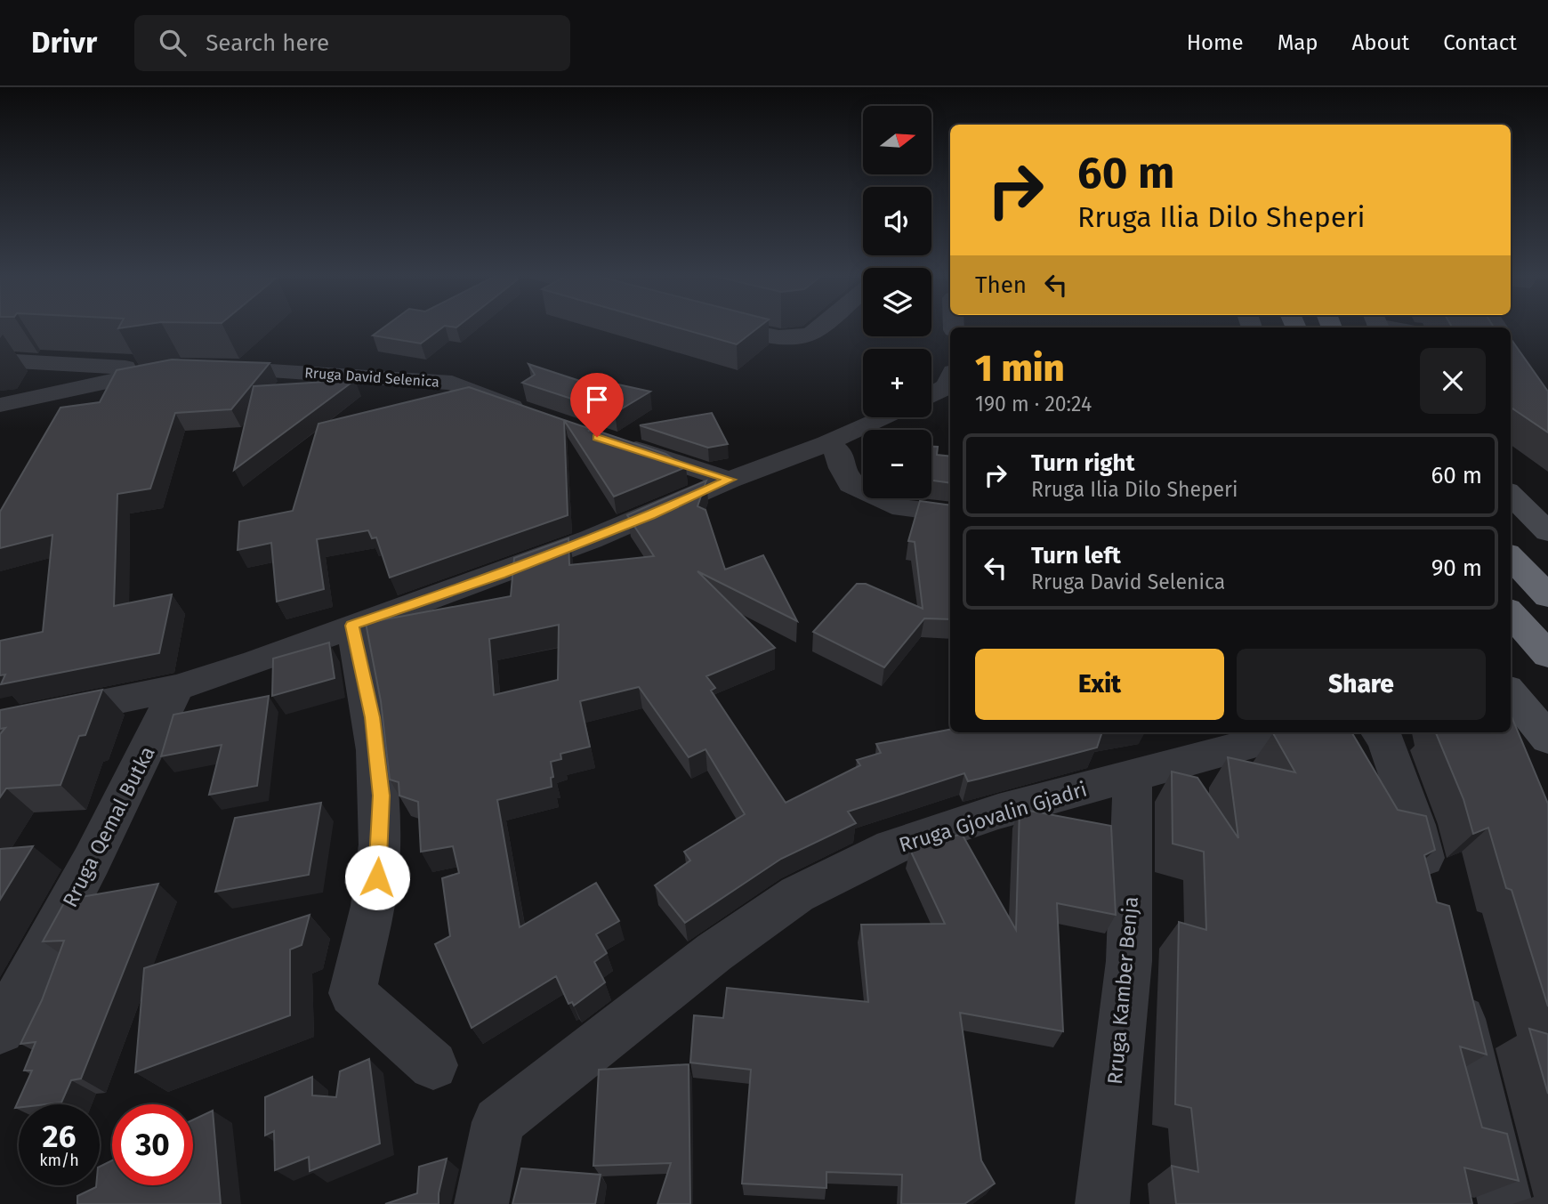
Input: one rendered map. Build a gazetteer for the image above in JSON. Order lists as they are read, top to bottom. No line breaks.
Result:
{"streets":{"street":["Rruga David Selenica","Rruga Gjovalin Gjadri","Rruga Qemal Butka","Rruga Kamber Benja"]},"crossings":[["Rruga Gjovalin Gjadri","Rruga Kamber Benja"]],"north":"right","page":{"header":"Drivr","search":"Search here","nav":["Home","Map","About","Contact"],"map_buttons":["+","−"],"turn":["60 m","Rruga Ilia Dilo Sheperi"],"then":"Then","heading":["1 min","190 m · 20:24"],"list":[{"name":"Turn right","note":"Rruga Ilia Dilo Sheperi","value":"60 m"},{"name":"Turn left","note":"Rruga David Selenica","value":"90 m"}],"buttons":["Exit","Share"],"speed":"26 km/h","limit":"30"}}
